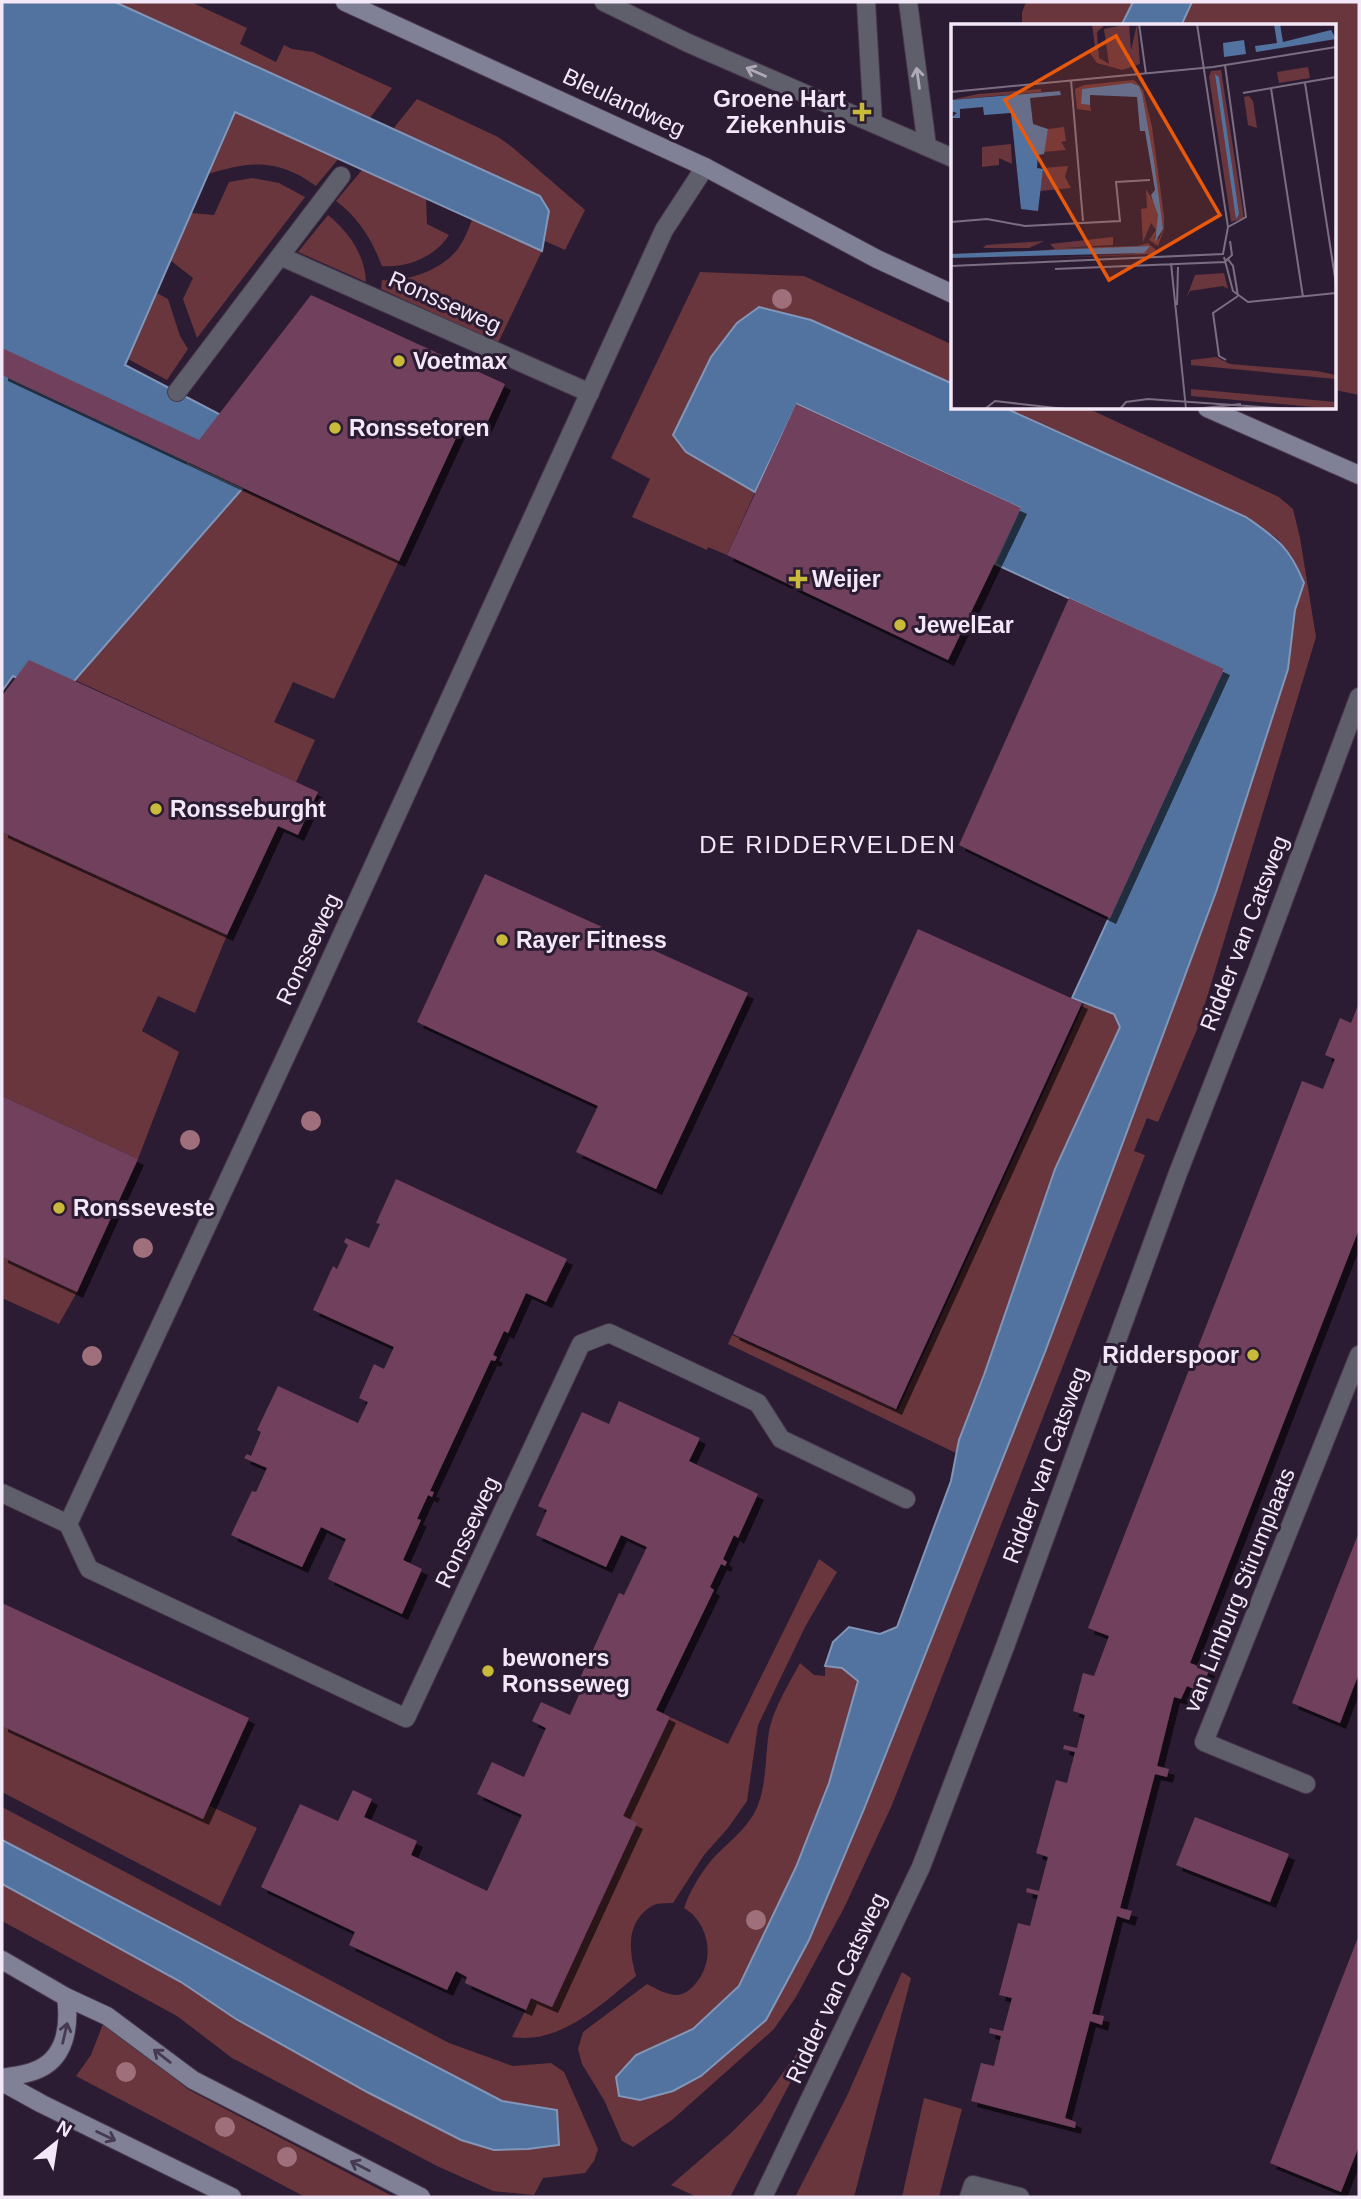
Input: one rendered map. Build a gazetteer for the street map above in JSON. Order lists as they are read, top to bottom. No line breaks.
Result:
{"streets":{"main road":["Bleulandweg"],"street":["Ronsseweg","Ridder van Catsweg","van Limburg Stirumplaats"]},"crossings":[["Bleulandweg","Ronsseweg"]],"districts":["DE RIDDERVELDEN"],"places":{"health":["Groene Hart Ziekenhuis","Weijer"],"other":["Voetmax","Ronssetoren","JewelEar","Ronsseburght","Rayer Fitness","Ronsseveste","Ridderspoor","bewoners Ronsseweg"]},"north":"top right"}
